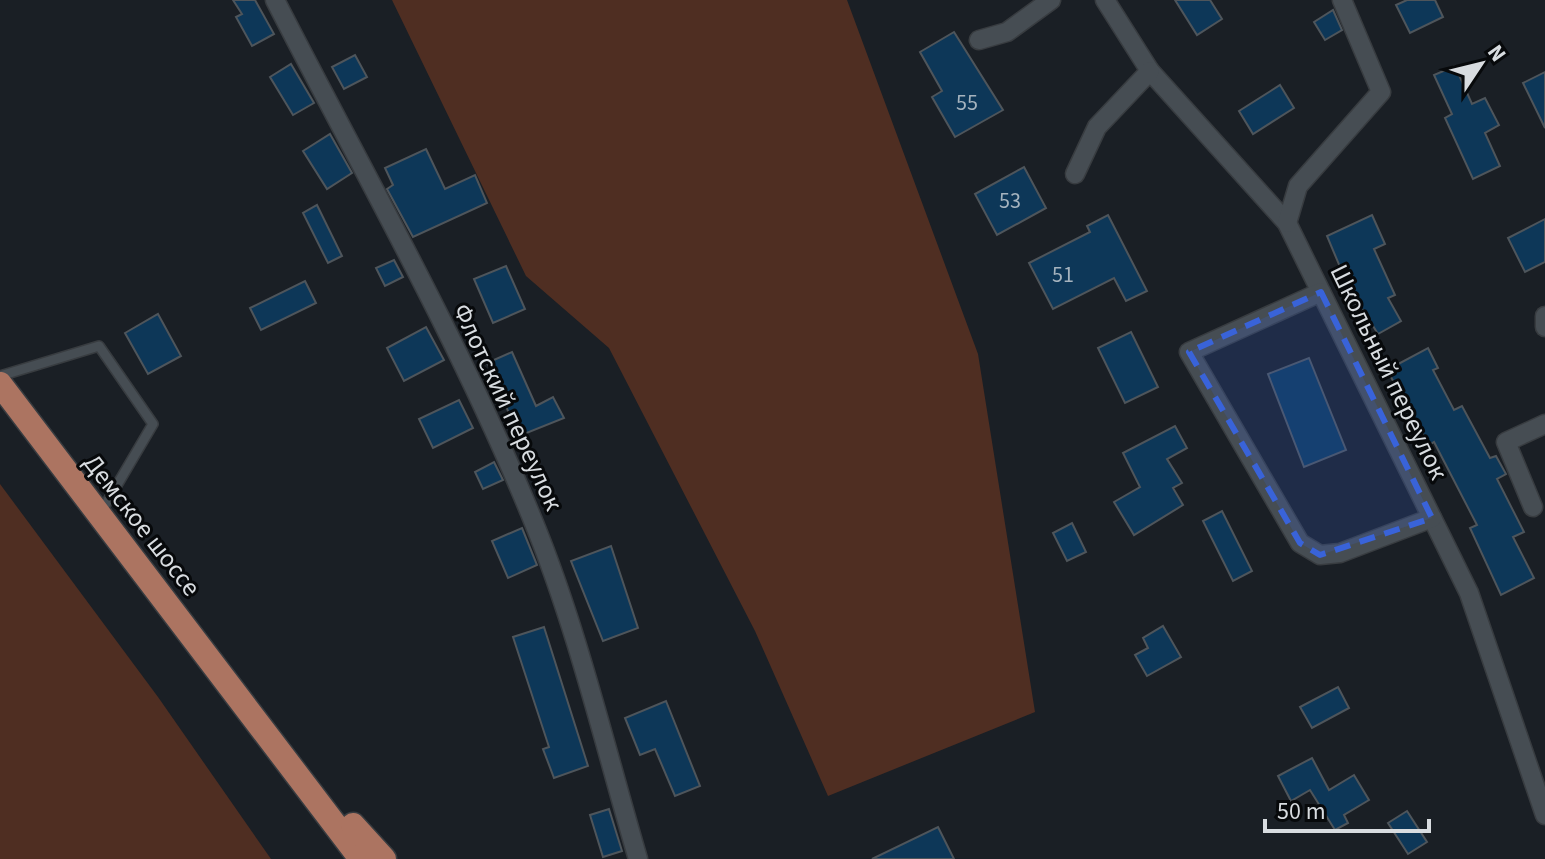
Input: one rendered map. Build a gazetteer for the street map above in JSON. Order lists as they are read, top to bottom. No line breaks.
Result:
{"streets":{"main road":["Демское шоссе"],"street":["Школьный переулок","Флотский переулок"]},"house_numbers":["55","53","51"],"scale_bar":"50 m","north":"top right"}
